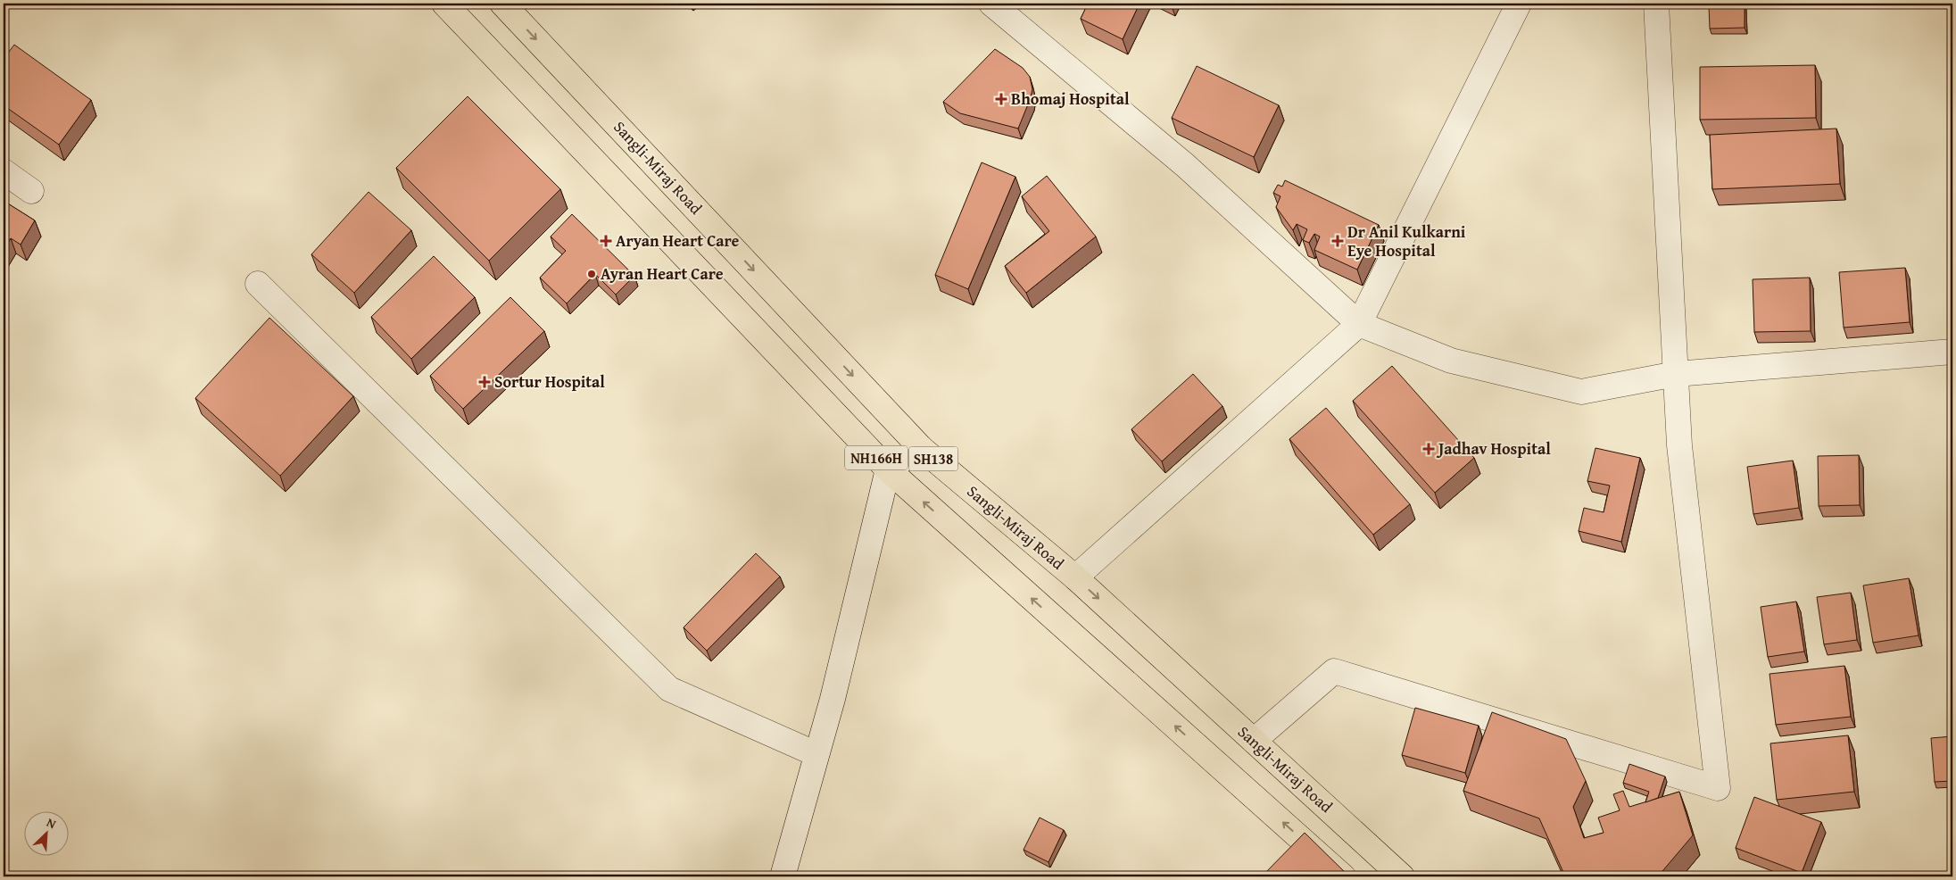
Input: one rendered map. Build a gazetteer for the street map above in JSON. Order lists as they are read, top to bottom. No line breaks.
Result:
{"streets":{"highway":["Sangli-Miraj Road","NH166H","SH138"]},"places":{"health":["Bhomaj Hospital","Aryan Heart Care","Dr Anil Kulkarni Eye Hospital","Sortur Hospital","Jadhav Hospital"],"other":["Ayran Heart Care"]},"north":"top right"}
